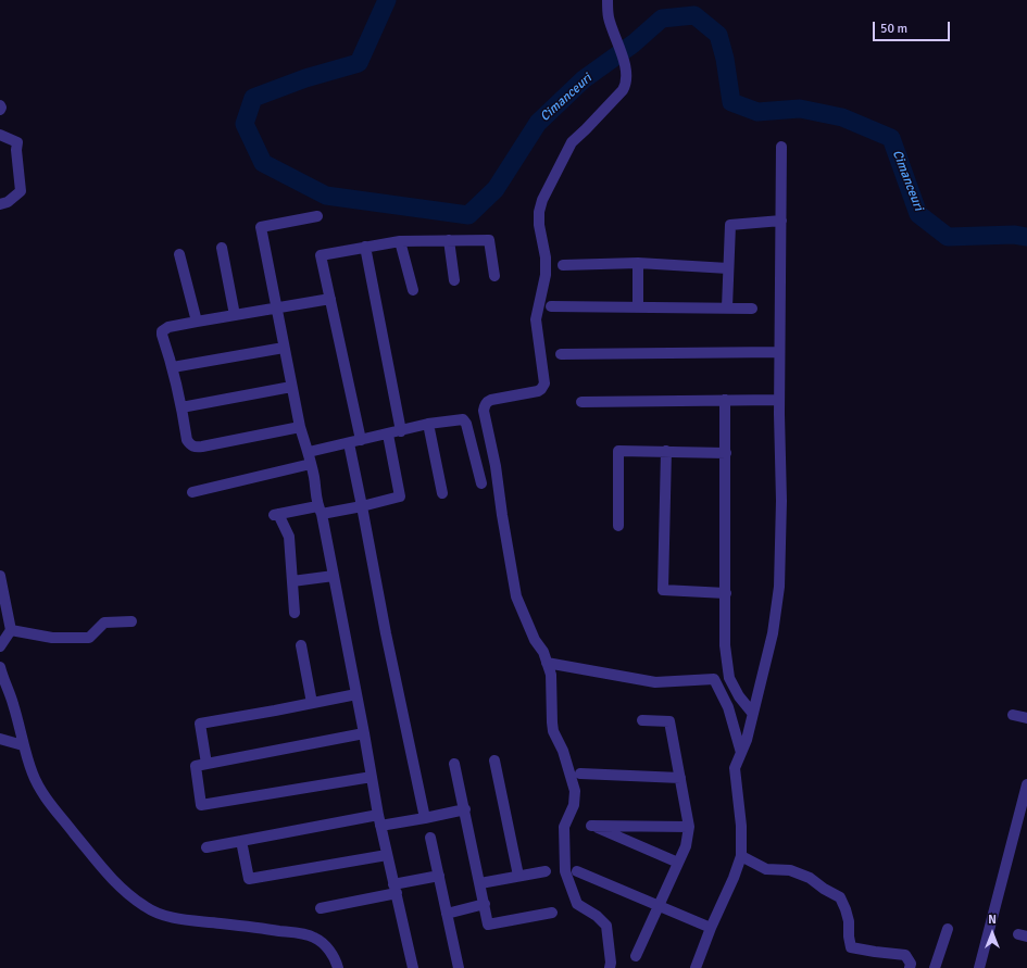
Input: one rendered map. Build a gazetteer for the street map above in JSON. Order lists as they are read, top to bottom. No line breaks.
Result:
{"water":["Cimanceuri"],"scale_bar":"50 m","north":"top"}
